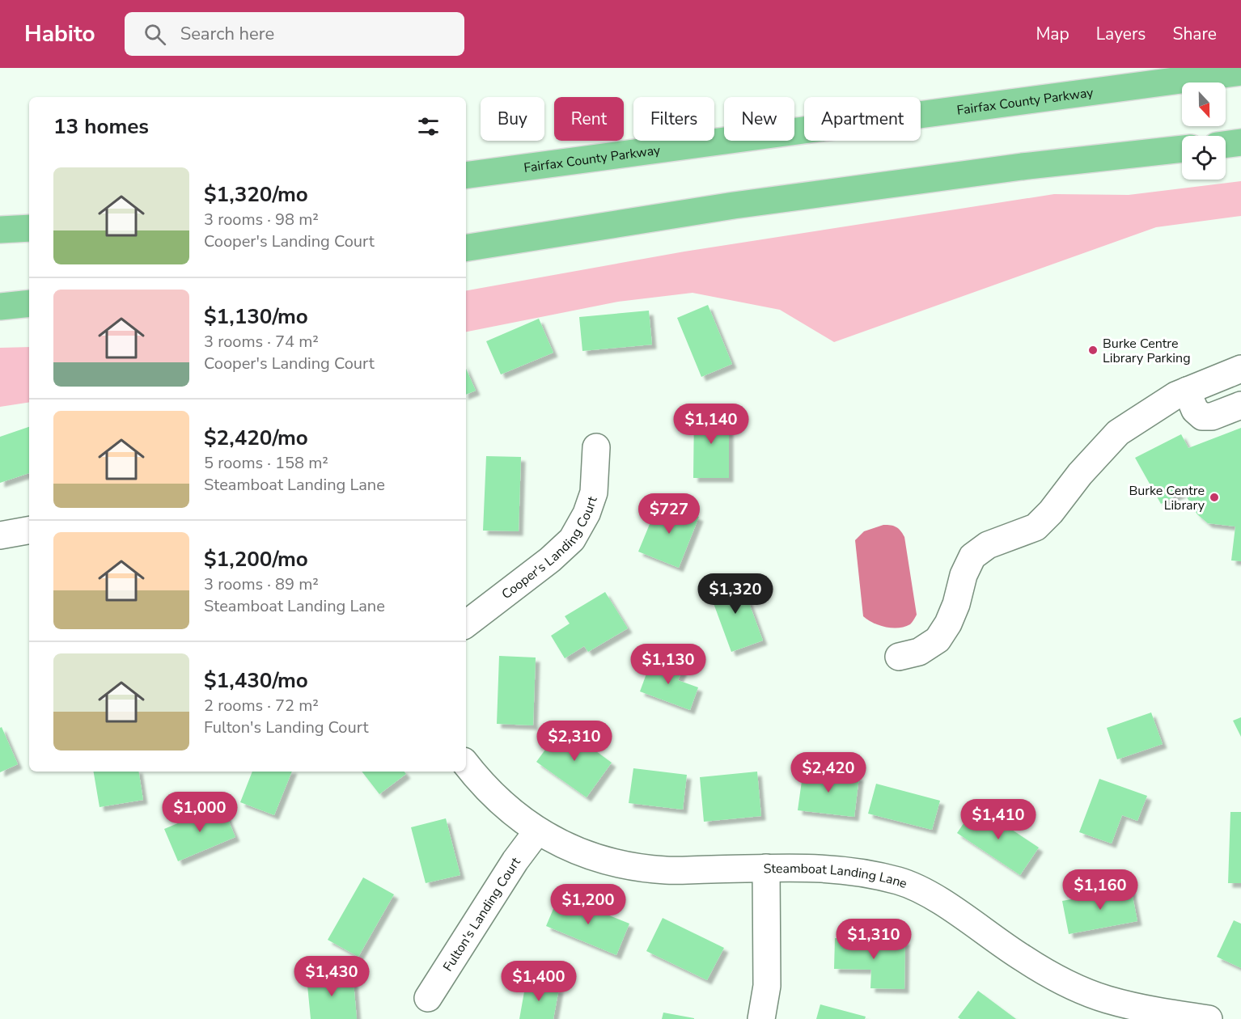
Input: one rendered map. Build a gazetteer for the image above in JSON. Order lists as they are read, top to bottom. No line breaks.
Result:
{"streets":{"highway":["Fairfax County Parkway"],"street":["Cooper's Landing Court","Steamboat Landing Lane","Fulton's Landing Court"]},"crossings":[["Steamboat Landing Lane","Fulton's Landing Court"]],"places":["Burke Centre Library Parking","Burke Centre Library"],"north":"bottom","page":{"header":"Habito","search":"Search here","nav":["Map","Layers","Share"],"chip":["Buy","Rent","Filters","New","Apartment"],"heading":"13 homes","list":[{"name":"$1,320/mo","note":"3 rooms · 98 m² · Cooper's Landing Court"},{"name":"$1,130/mo","note":"3 rooms · 74 m² · Cooper's Landing Court"},{"name":"$2,420/mo","note":"5 rooms · 158 m² · Steamboat Landing Lane"},{"name":"$1,200/mo","note":"3 rooms · 89 m² · Steamboat Landing Lane"},{"name":"$1,430/mo","note":"2 rooms · 72 m² · Fulton's Landing Court"}],"price":["$1,140","$727","$1,320","$1,130","$2,310","$2,420","$1,000","$1,410","$1,160","$1,200","$1,310","$1,430","$1,400"]}}
